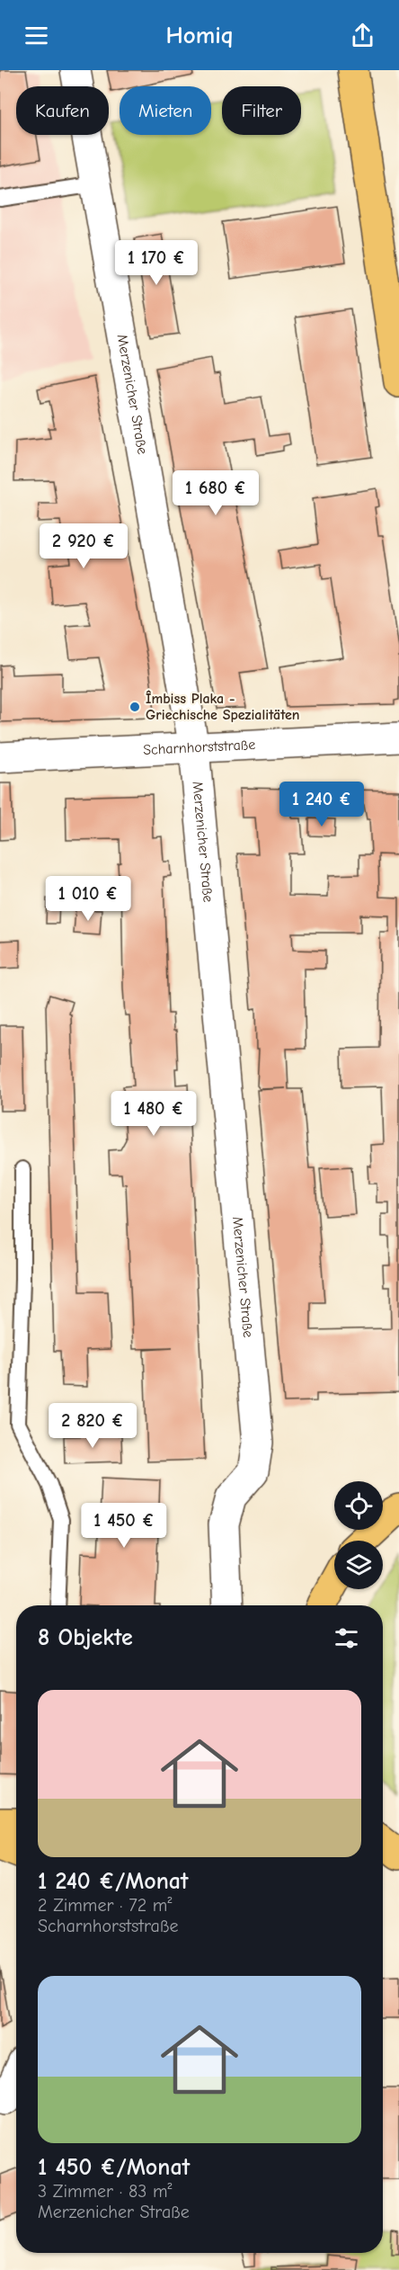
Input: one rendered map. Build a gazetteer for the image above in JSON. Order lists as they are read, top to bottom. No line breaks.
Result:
{"streets":{"street":["Merzenicher Straße","Scharnhorststraße"]},"crossings":[["Merzenicher Straße","Scharnhorststraße"]],"places":["Îmbiss Plaka - Griechische Spezialitäten"],"page":{"header":"Homiq","chip":["Kaufen","Mieten","Filter"],"price":["1 170 €","1 680 €","2 920 €","1 240 €","1 010 €","1 480 €","2 820 €","1 450 €"],"heading":"8 Objekte","list":[{"name":"1 240 €/Monat","note":"2 Zimmer · 72 m² · Scharnhorststraße"},{"name":"1 450 €/Monat","note":"3 Zimmer · 83 m² · Merzenicher Straße"}]}}
